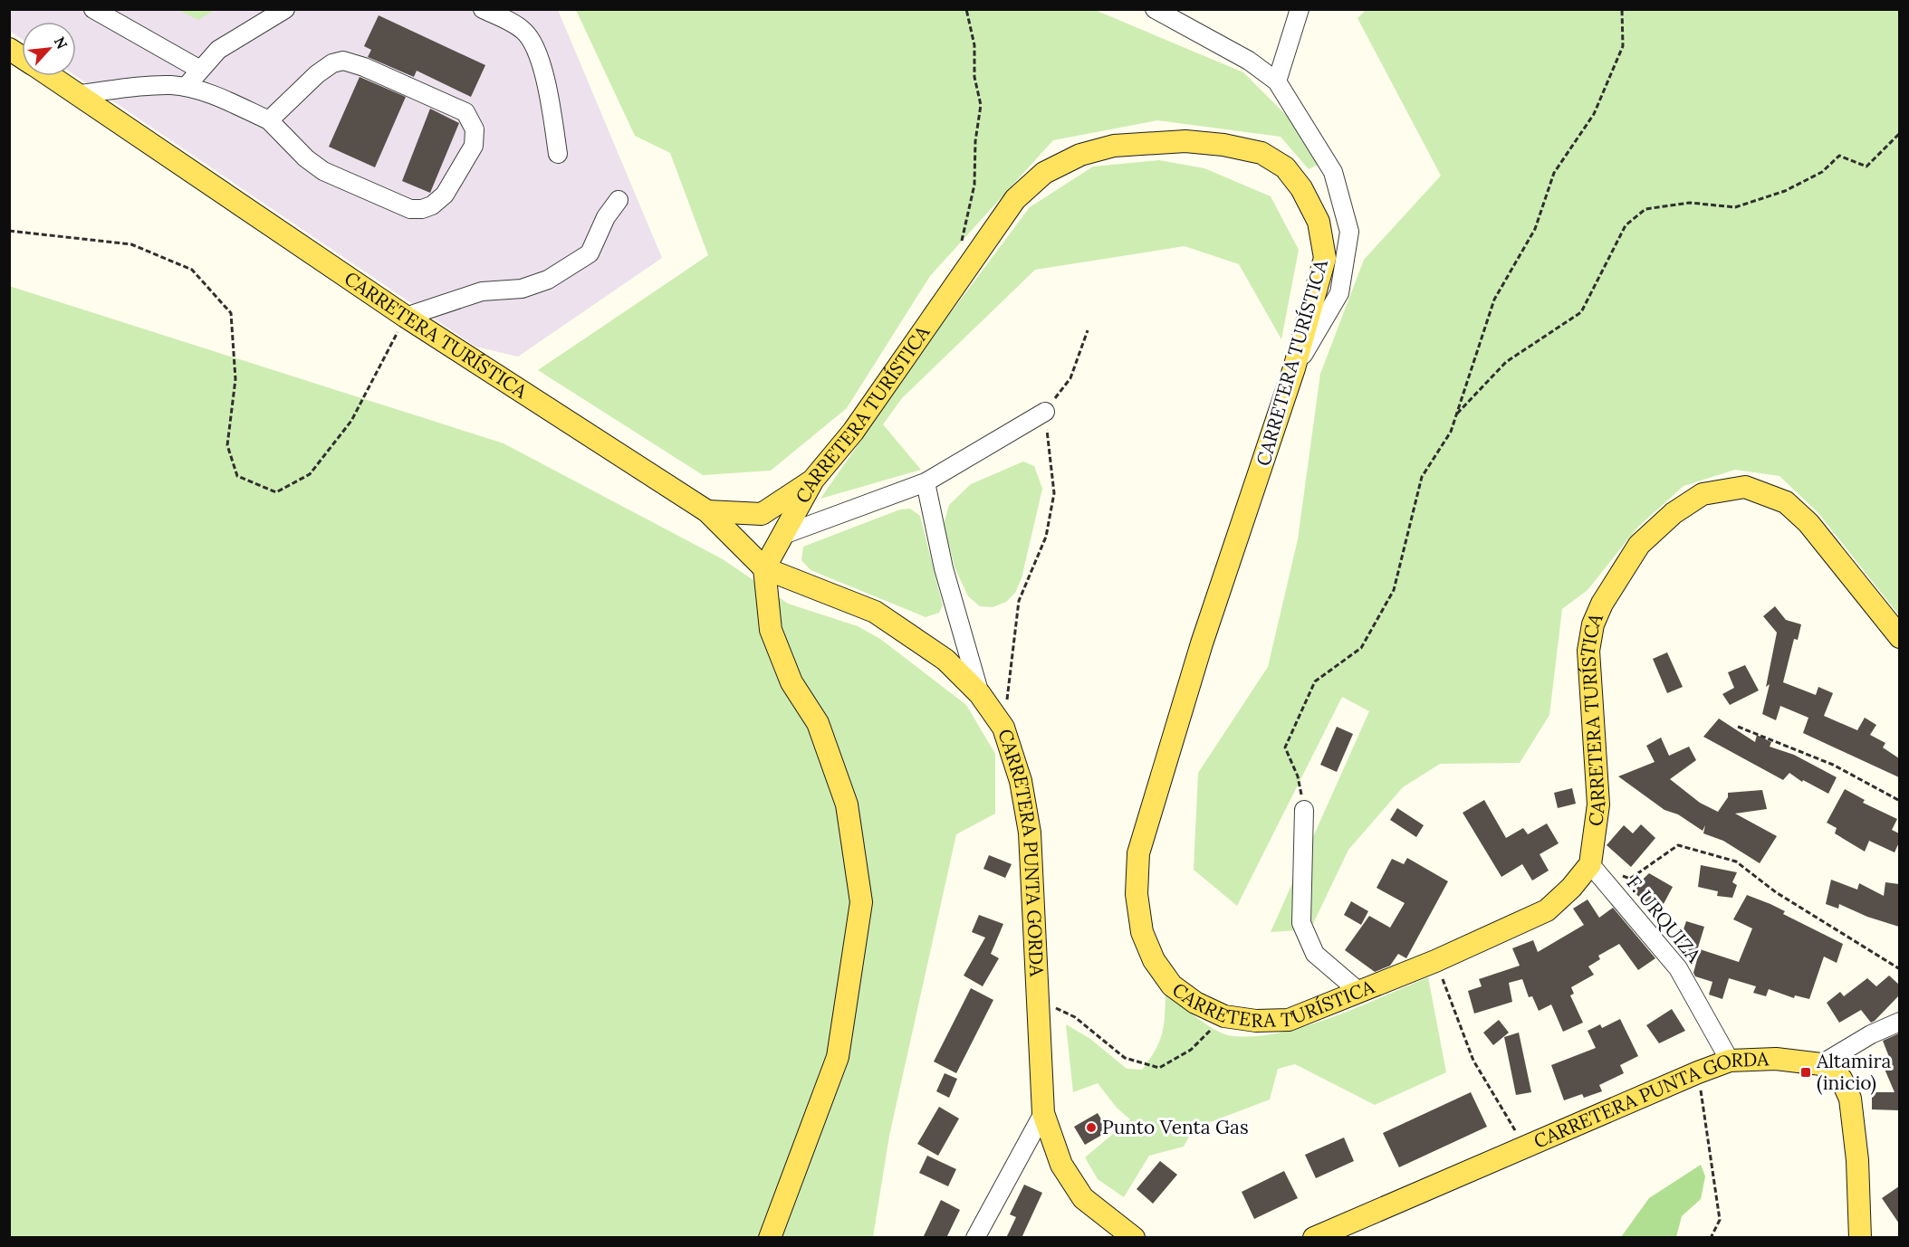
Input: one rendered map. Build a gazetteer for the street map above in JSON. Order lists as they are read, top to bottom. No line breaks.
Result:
{"streets":{"main road":["CARRETERA TURÍSTICA","CARRETERA PUNTA GORDA"],"street":["F. URQUIZA"]},"crossings":[["CARRETERA TURÍSTICA","CARRETERA PUNTA GORDA"],["CARRETERA TURÍSTICA","F. URQUIZA"],["CARRETERA PUNTA GORDA","F. URQUIZA"]],"places":{"transit":["Altamira (inicio)"],"other":["Punto Venta Gas"]},"north":"top right"}
